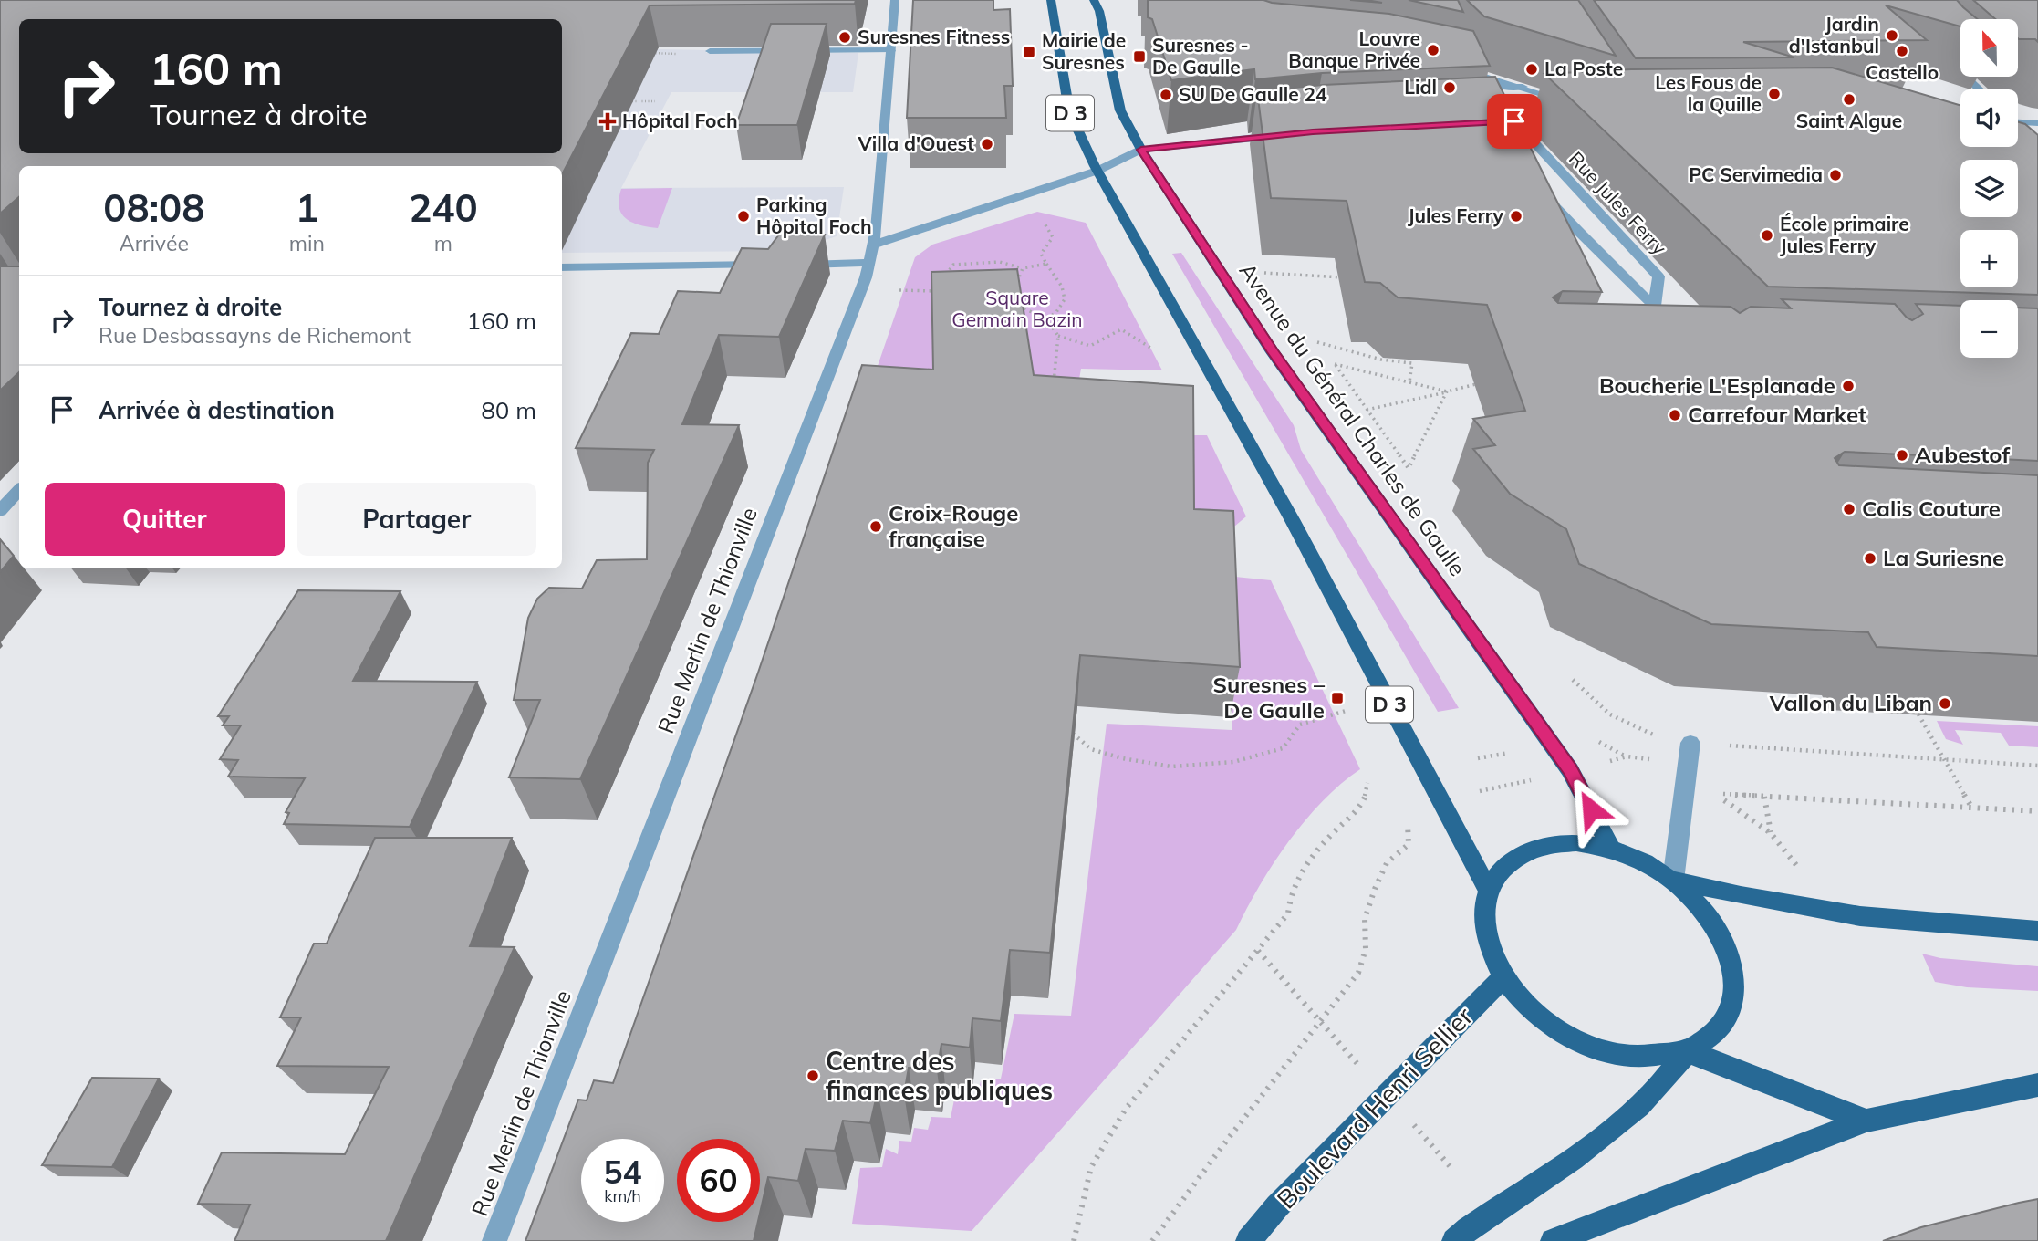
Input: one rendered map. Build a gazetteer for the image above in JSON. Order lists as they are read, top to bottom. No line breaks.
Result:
{"streets":{"main road":["D 3","Avenue du Général Charles de Gaulle","Boulevard Henri Sellier"],"street":["Rue Jules Ferry","Rue Merlin de Thionville"]},"parks":["Square Germain Bazin"],"places":{"other":["Jardin d'Istanbul","Suresnes Fitness","Louvre Banque Privée","Castello","La Poste","Lidl","Les Fous de la Quille","SU De Gaulle 24","Saint Algue","Villa d'Ouest","PC Servimedia","Parking Hôpital Foch","Jules Ferry","École primaire Jules Ferry","Boucherie L'Esplanade","Carrefour Market","Aubestof","Calis Couture","Croix-Rouge française","La Suriesne","Vallon du Liban","Centre des finances publiques"],"transit":["Mairie de Suresnes","Suresnes - De Gaulle","Suresnes – De Gaulle"],"health":["Hôpital Foch"]},"north":"top","page":{"map_buttons":["+","−"],"turn":["160 m","Tournez à droite"],"eta":["08:08","Arrivée","1","min","240","m"],"list":[{"name":"Tournez à droite","note":"Rue Desbassayns de Richemont","value":"160 m"},{"name":"Arrivée à destination","value":"80 m"}],"buttons":["Quitter","Partager"],"speed":"54 km/h","limit":"60"}}
